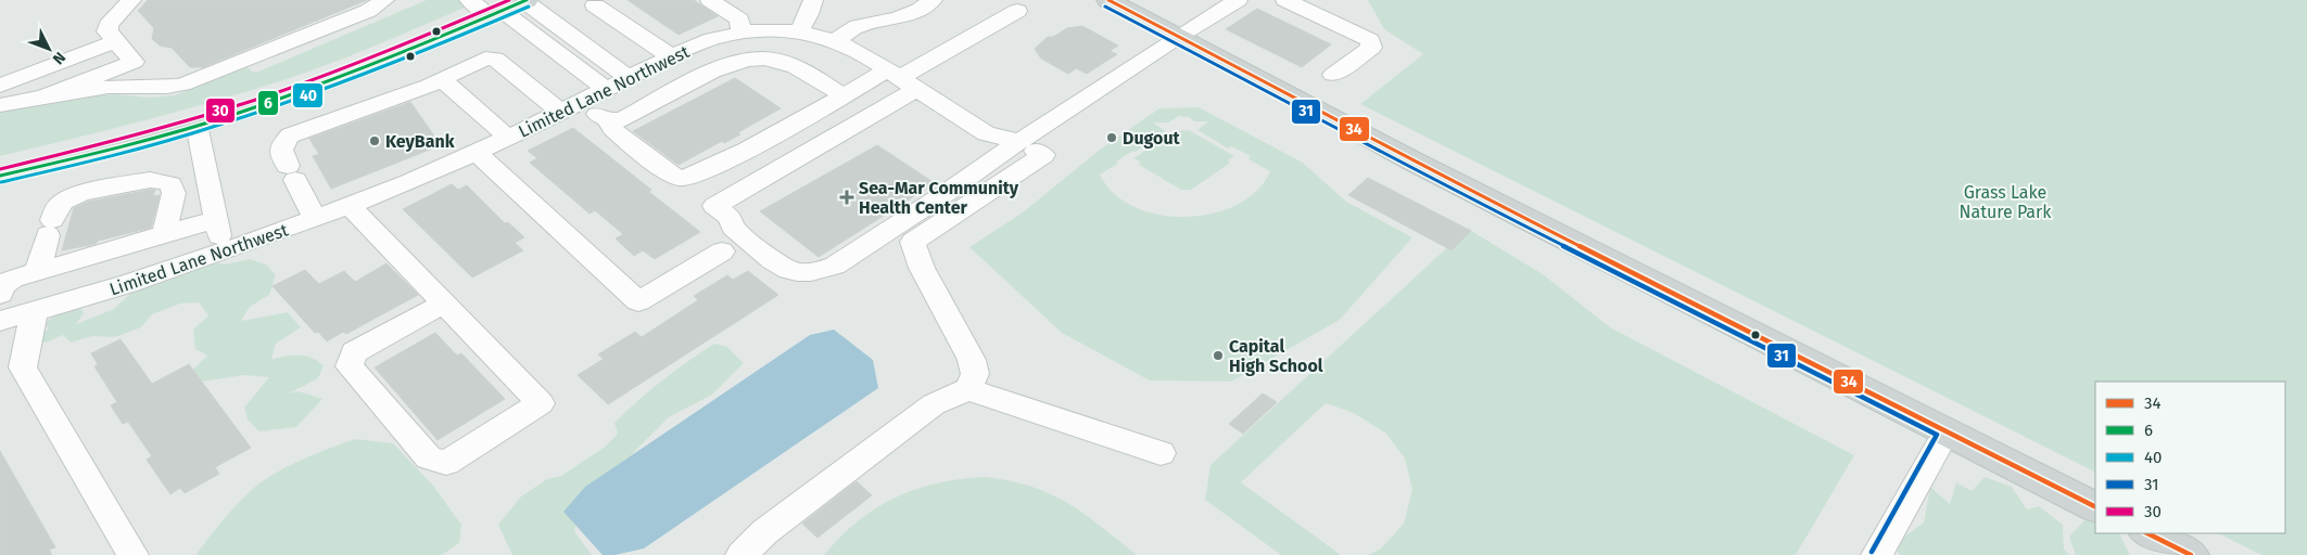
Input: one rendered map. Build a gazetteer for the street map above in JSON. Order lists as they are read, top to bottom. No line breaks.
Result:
{"streets":{"street":["Limited Lane Northwest"]},"parks":["Grass Lake Nature Park"],"places":{"other":["Dugout","KeyBank","Capital High School"],"health":["Sea-Mar Community Health Center"]},"lines":["transit line 34","transit line 6","transit line 30","transit line 40","transit line 31"],"legend":["34","6","40","31","30"],"north":"bottom right"}
